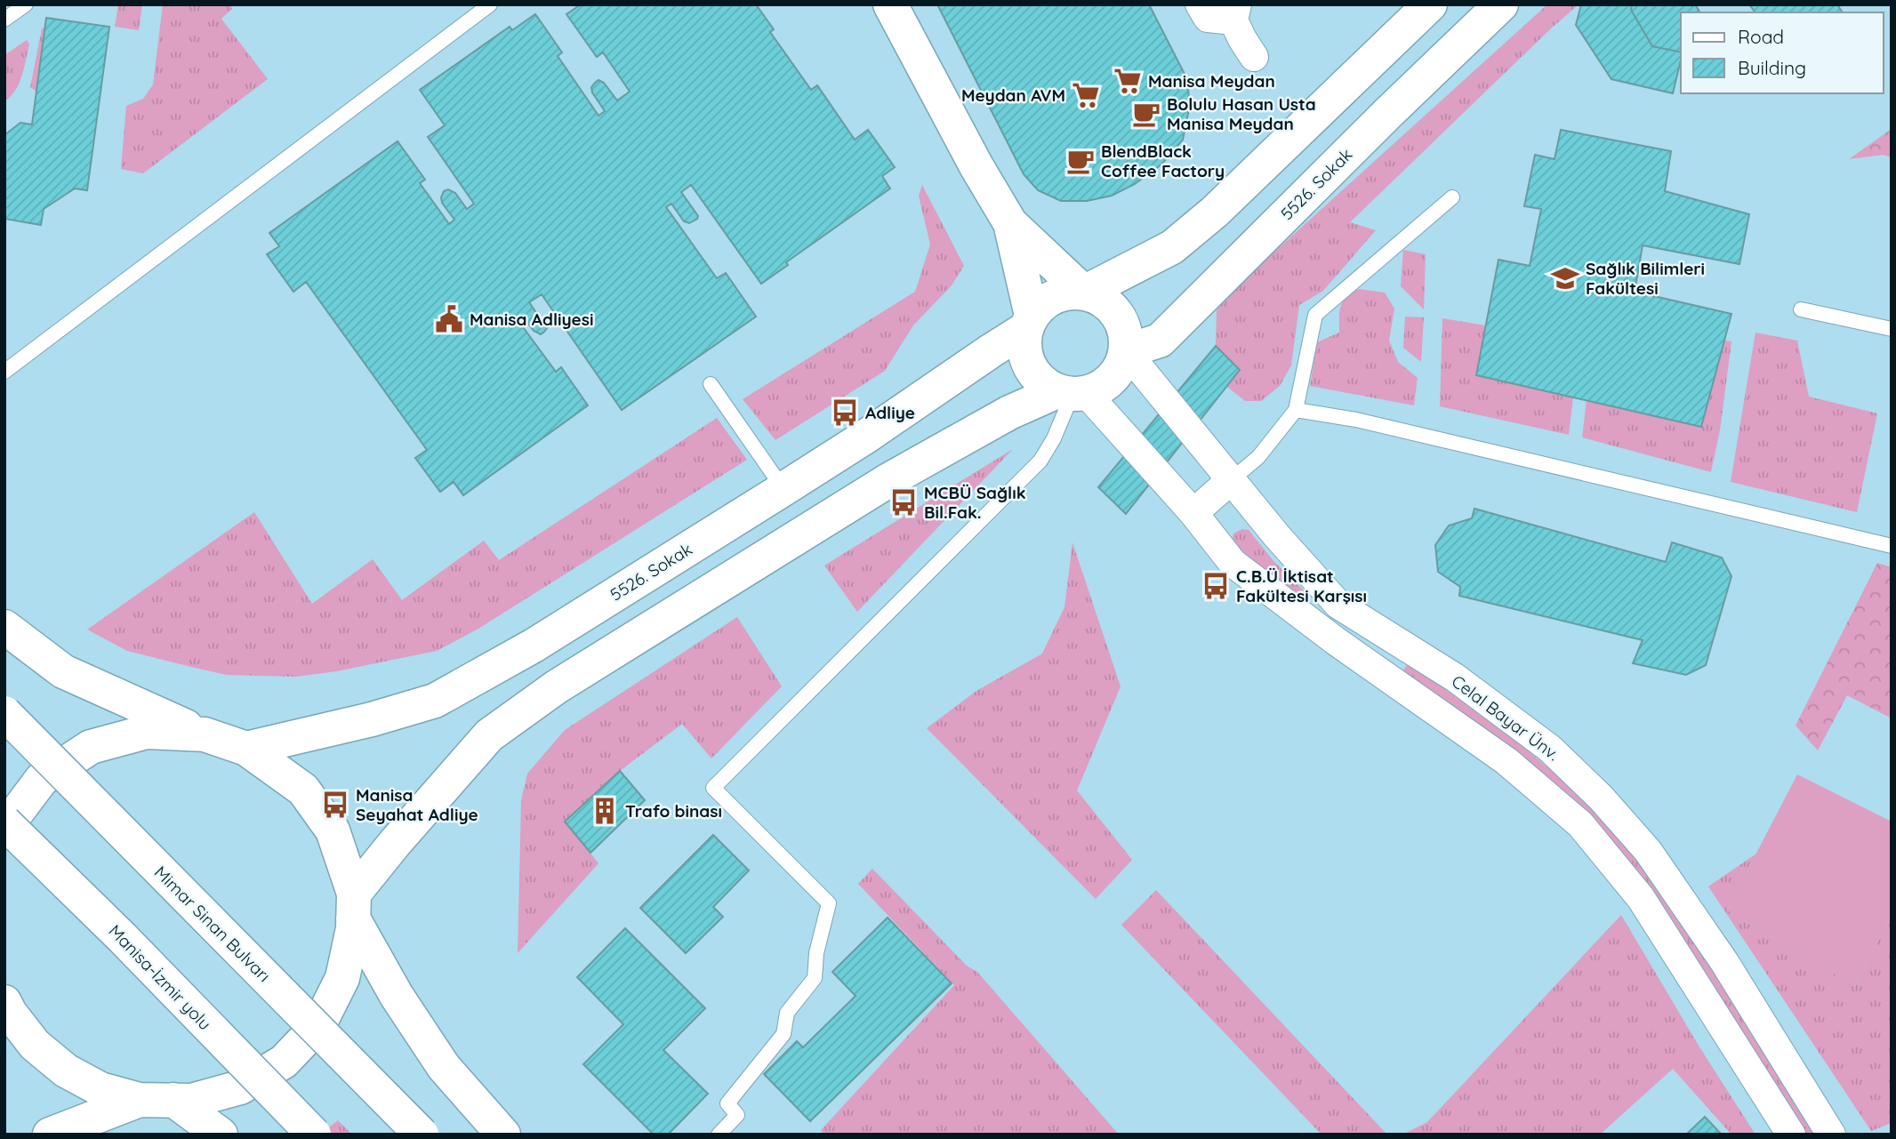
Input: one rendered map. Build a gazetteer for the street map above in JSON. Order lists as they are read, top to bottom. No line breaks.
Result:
{"streets":{"main road":["5526. Sokak","Mimar Sinan Bulvarı","Manisa-İzmir yolu"],"street":["Celal Bayar Ünv."]},"crossings":[["5526. Sokak","Celal Bayar Ünv."]],"places":{"supermarket":["Manisa Meydan","Meydan AVM"],"cafe":["Bolulu Hasan Usta Manisa Meydan","BlendBlack Coffee Factory"],"school or university":["Sağlık Bilimleri Fakültesi"],"public building":["Manisa Adliyesi"],"bus stop":["Adliye","MCBÜ Sağlık Bil.Fak.","C.B.Ü İktisat Fakültesi Karşısı","Manisa Seyahat Adliye"],"building":["Trafo binası"]},"legend":["Road","Building"]}
